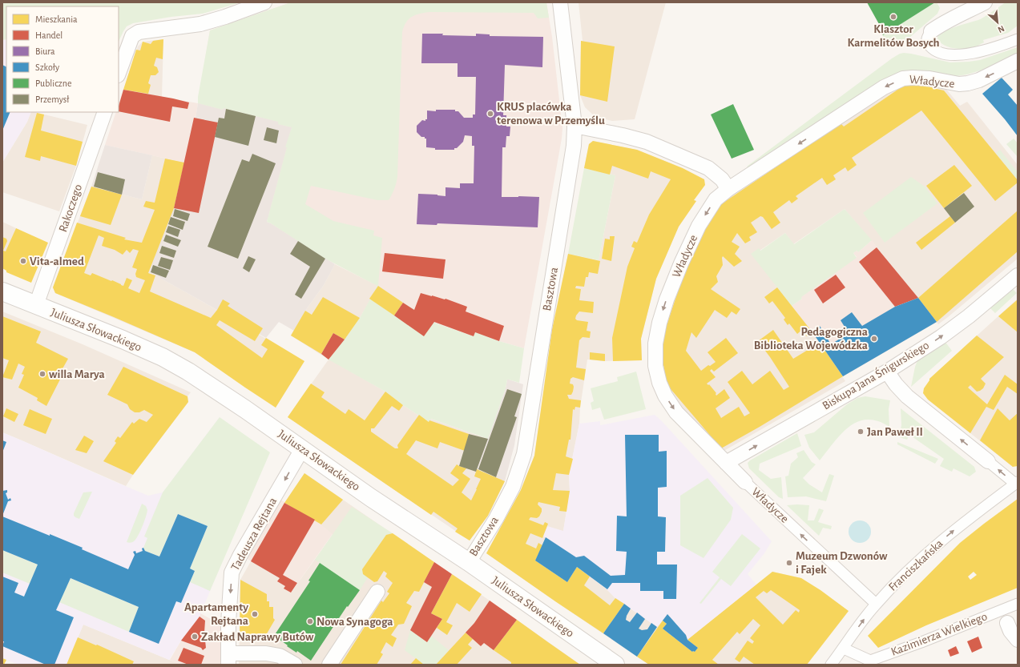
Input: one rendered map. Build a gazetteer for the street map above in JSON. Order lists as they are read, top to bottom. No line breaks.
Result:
{"streets":{"street":["Władycze","Rakoczego","Basztowa","Juliusza Słowackiego","Biskupa Jana Śnigurskiego","Tadeusza Rejtana","Franciszkańska","Kazimierza Wielkiego"]},"crossings":[["Władycze","Biskupa Jana Śnigurskiego"],["Władycze","Franciszkańska"],["Rakoczego","Juliusza Słowackiego"],["Basztowa","Juliusza Słowackiego"],["Juliusza Słowackiego","Tadeusza Rejtana"],["Franciszkańska","Kazimierza Wielkiego"]],"one_way":["Biskupa Jana Śnigurskiego","Tadeusza Rejtana","Franciszkańska"],"places":["Klasztor Karmelitów Bosych","KRUS placówka terenowa w Przemyślu","Vita-almed","Pedagogiczna Biblioteka Wojewódzka","willa Marya","Jan Paweł II","Muzeum Dzwonów i Fajek","Apartamenty Rejtana","Nowa Synagoga","Zakład Naprawy Butów"],"legend":["Mieszkania","Handel","Biura","Szkoły","Publiczne","Przemysł"],"north":"bottom right"}
